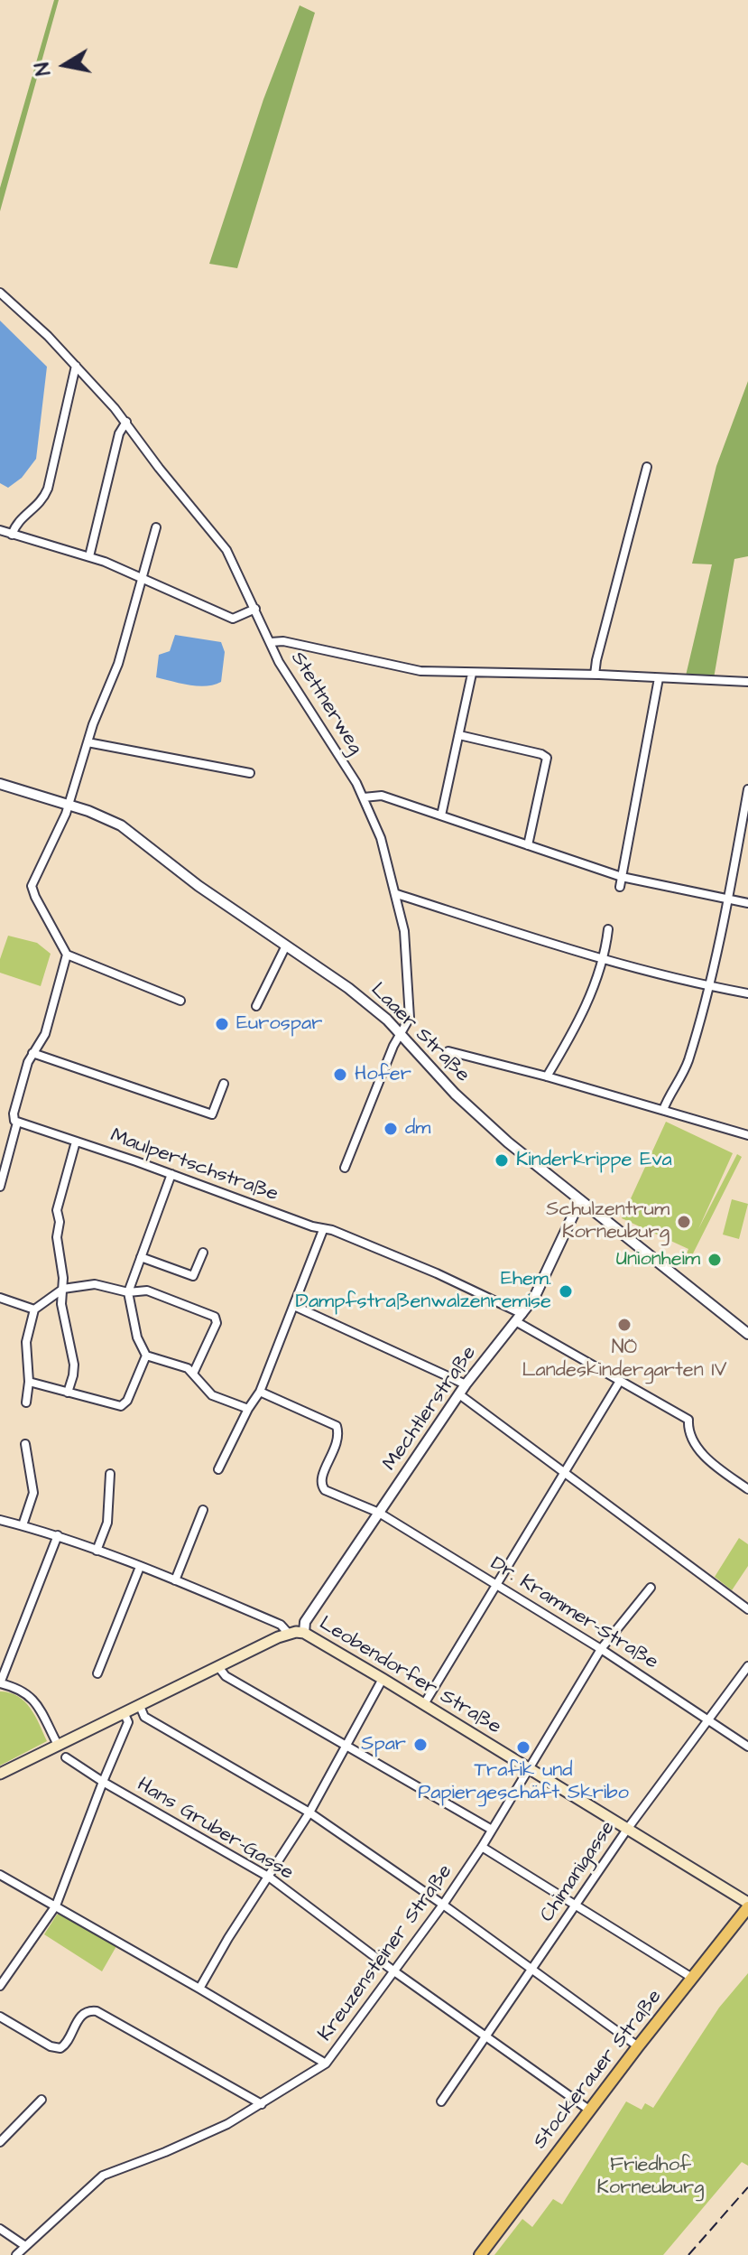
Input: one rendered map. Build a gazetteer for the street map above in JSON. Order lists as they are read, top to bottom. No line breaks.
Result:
{"streets":{"main road":["Leobendorfer Straße","Stockerauer Straße"],"street":["Stettnerweg","Laaer Straße","Maulpertschstraße","Mechtlerstraße","Dr. Krammer-Straße","Hans Gruber-Gasse","Chimanigasse","Kreuzensteiner Straße"]},"crossings":[["Stettnerweg","Laaer Straße"],["Laaer Straße","Mechtlerstraße"],["Maulpertschstraße","Mechtlerstraße"],["Mechtlerstraße","Dr. Krammer-Straße"],["Mechtlerstraße","Leobendorfer Straße"],["Dr. Krammer-Straße","Chimanigasse"],["Dr. Krammer-Straße","Kreuzensteiner Straße"],["Leobendorfer Straße","Chimanigasse"],["Leobendorfer Straße","Kreuzensteiner Straße"],["Leobendorfer Straße","Stockerauer Straße"],["Hans Gruber-Gasse","Chimanigasse"],["Hans Gruber-Gasse","Kreuzensteiner Straße"],["Hans Gruber-Gasse","Stockerauer Straße"]],"parks":["Friedhof Korneuburg"],"places":["Eurospar","Hofer","dm","Kinderkrippe Eva","Schulzentrum Korneuburg","Unionheim","Ehem. Dampfstraßenwalzenremise","NÖ Landeskindergarten IV","Spar","Trafik und Papiergeschäft Skribo"],"north":"left"}
